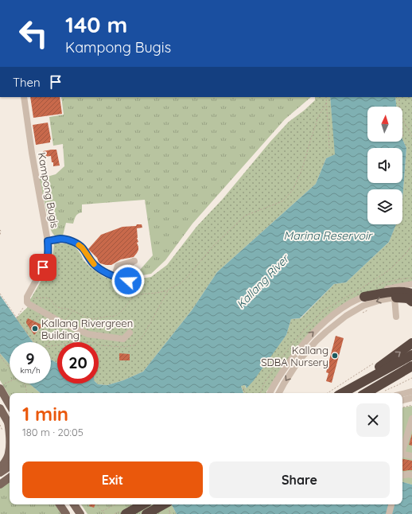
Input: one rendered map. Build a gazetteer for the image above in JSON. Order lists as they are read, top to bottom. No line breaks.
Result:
{"streets":{"street":["Kampong Bugis"]},"water":["Marina Reservoir","Kallang River"],"places":["Kallang Rivergreen Building","Kallang SDBA Nursery"],"north":"top","page":{"turn":["140 m","Kampong Bugis"],"then":"Then","speed":"9 km/h","limit":"20","heading":["1 min","180 m · 20:05"],"buttons":["Exit","Share"]}}
